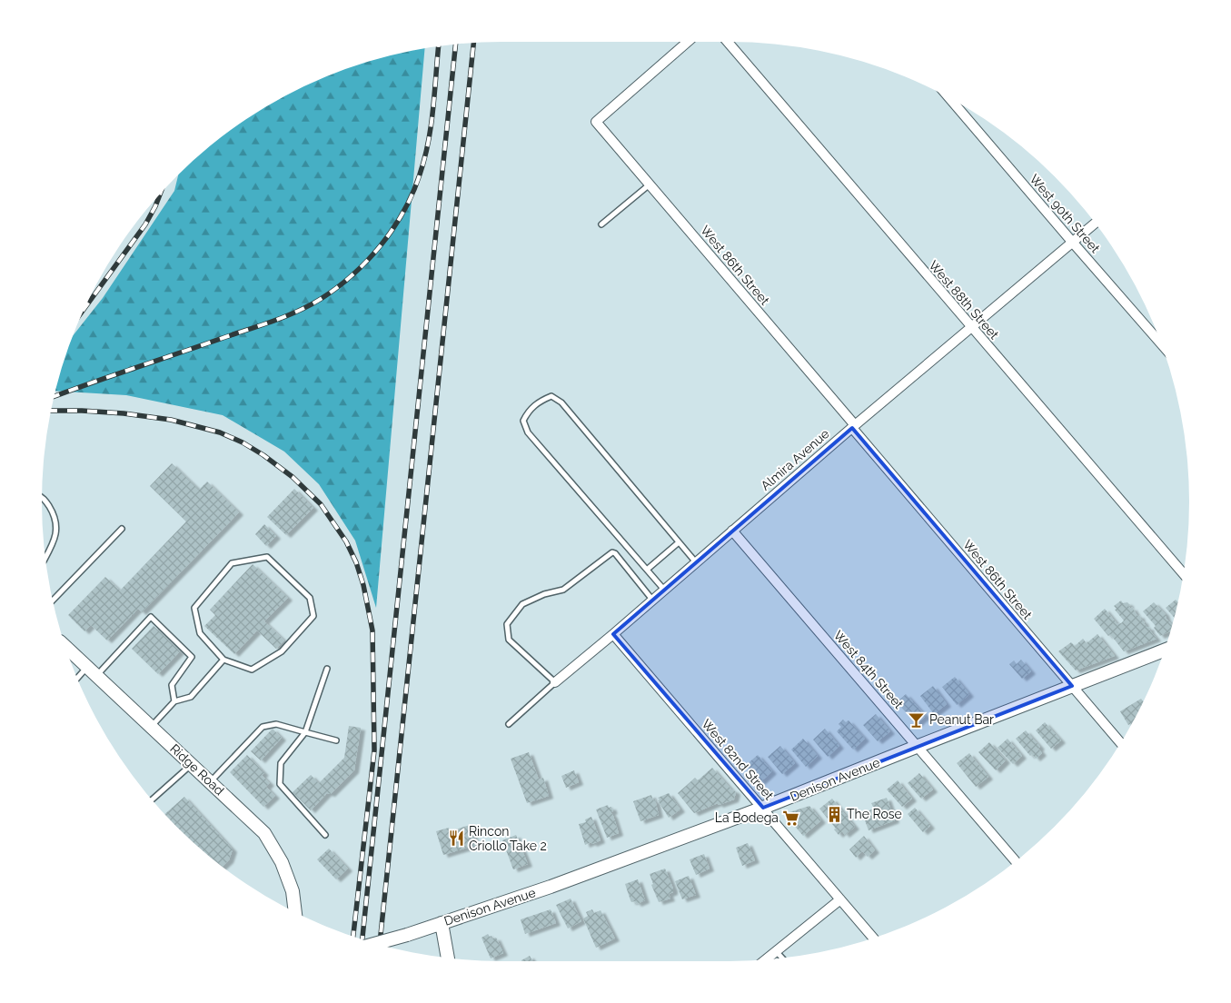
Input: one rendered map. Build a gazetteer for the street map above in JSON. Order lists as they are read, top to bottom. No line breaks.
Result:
{"streets":{"main road":["Ridge Road","Denison Avenue"],"street":["West 90th Street","West 86th Street","West 88th Street","Almira Avenue","West 84th Street","West 82nd Street"]},"crossings":[["West 90th Street","Almira Avenue"],["West 86th Street","Almira Avenue"],["West 86th Street","Denison Avenue"],["West 88th Street","Almira Avenue"],["Almira Avenue","West 84th Street"],["Almira Avenue","West 82nd Street"],["West 84th Street","Denison Avenue"],["West 82nd Street","Denison Avenue"]],"places":{"bar":["Peanut Bar"],"building":["The Rose"],"supermarket":["La Bodega"],"restaurant":["Rincon Criollo Take 2"]}}
